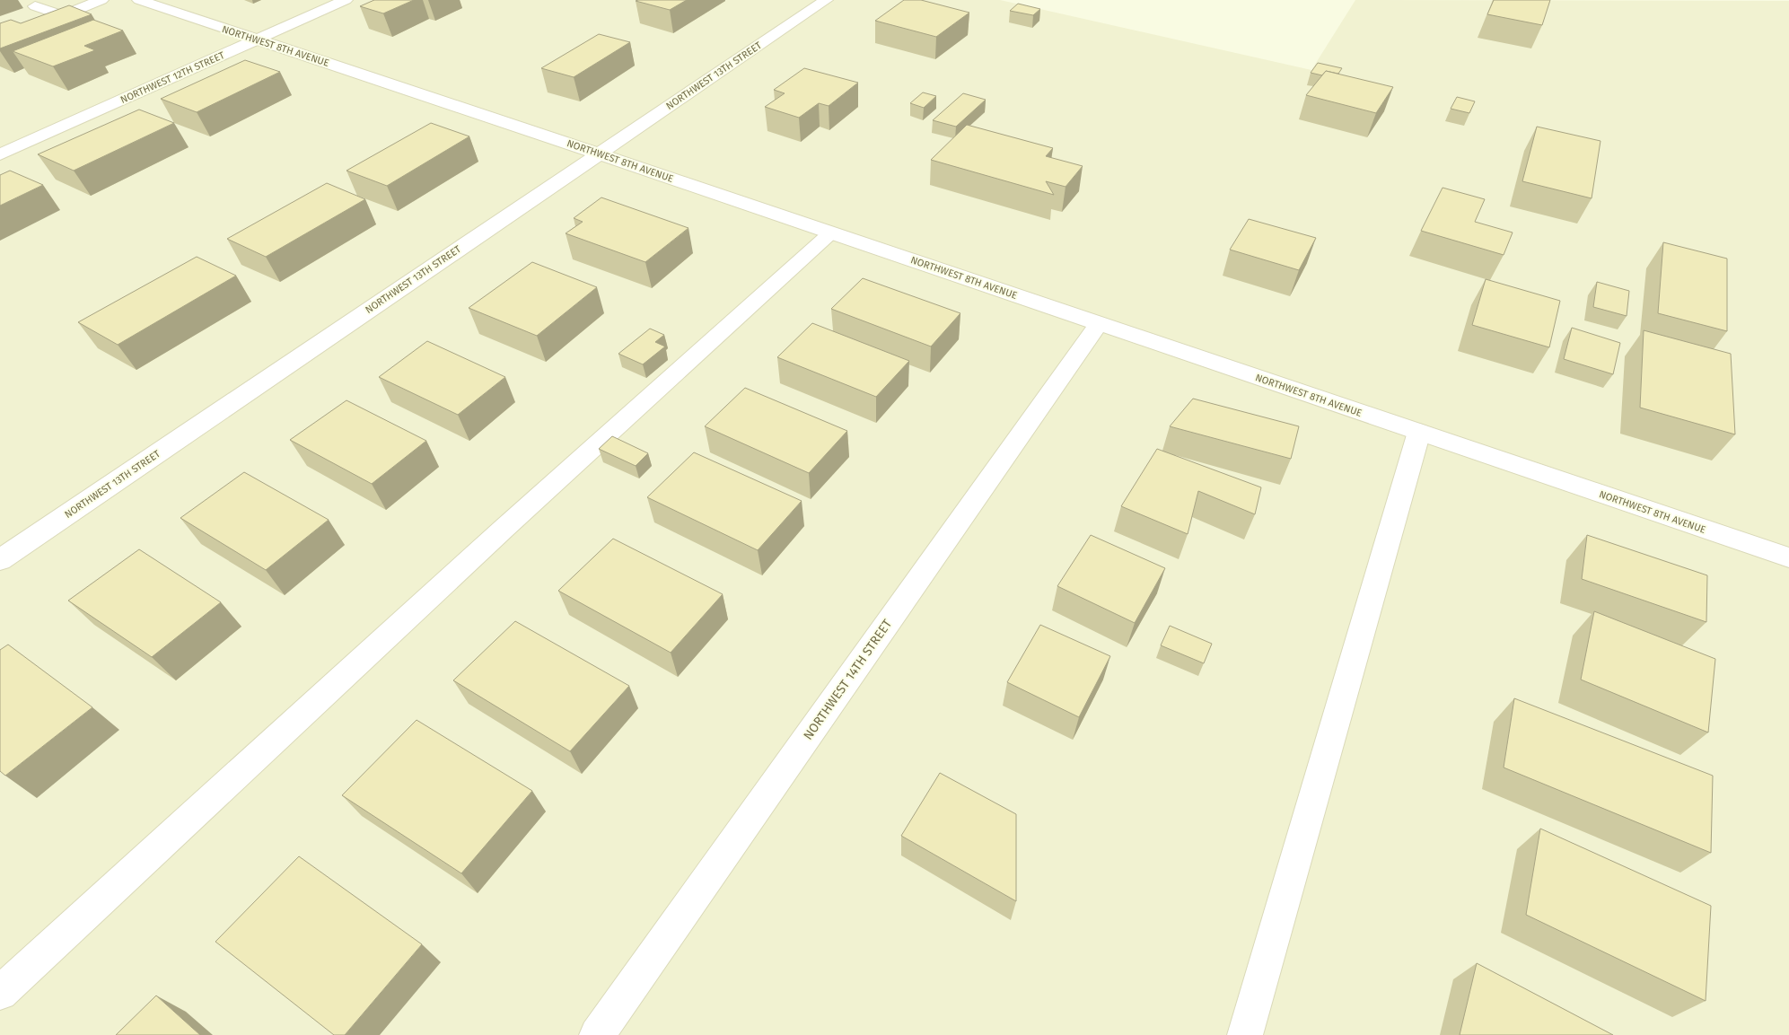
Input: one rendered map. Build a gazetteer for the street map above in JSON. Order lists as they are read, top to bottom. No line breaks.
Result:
{"streets":{"street":["NORTHWEST 8TH AVENUE","NORTHWEST 13TH STREET","NORTHWEST 12TH STREET","NORTHWEST 14TH STREET"]},"crossings":[["NORTHWEST 8TH AVENUE","NORTHWEST 13TH STREET"],["NORTHWEST 8TH AVENUE","NORTHWEST 12TH STREET"],["NORTHWEST 8TH AVENUE","NORTHWEST 14TH STREET"]]}
